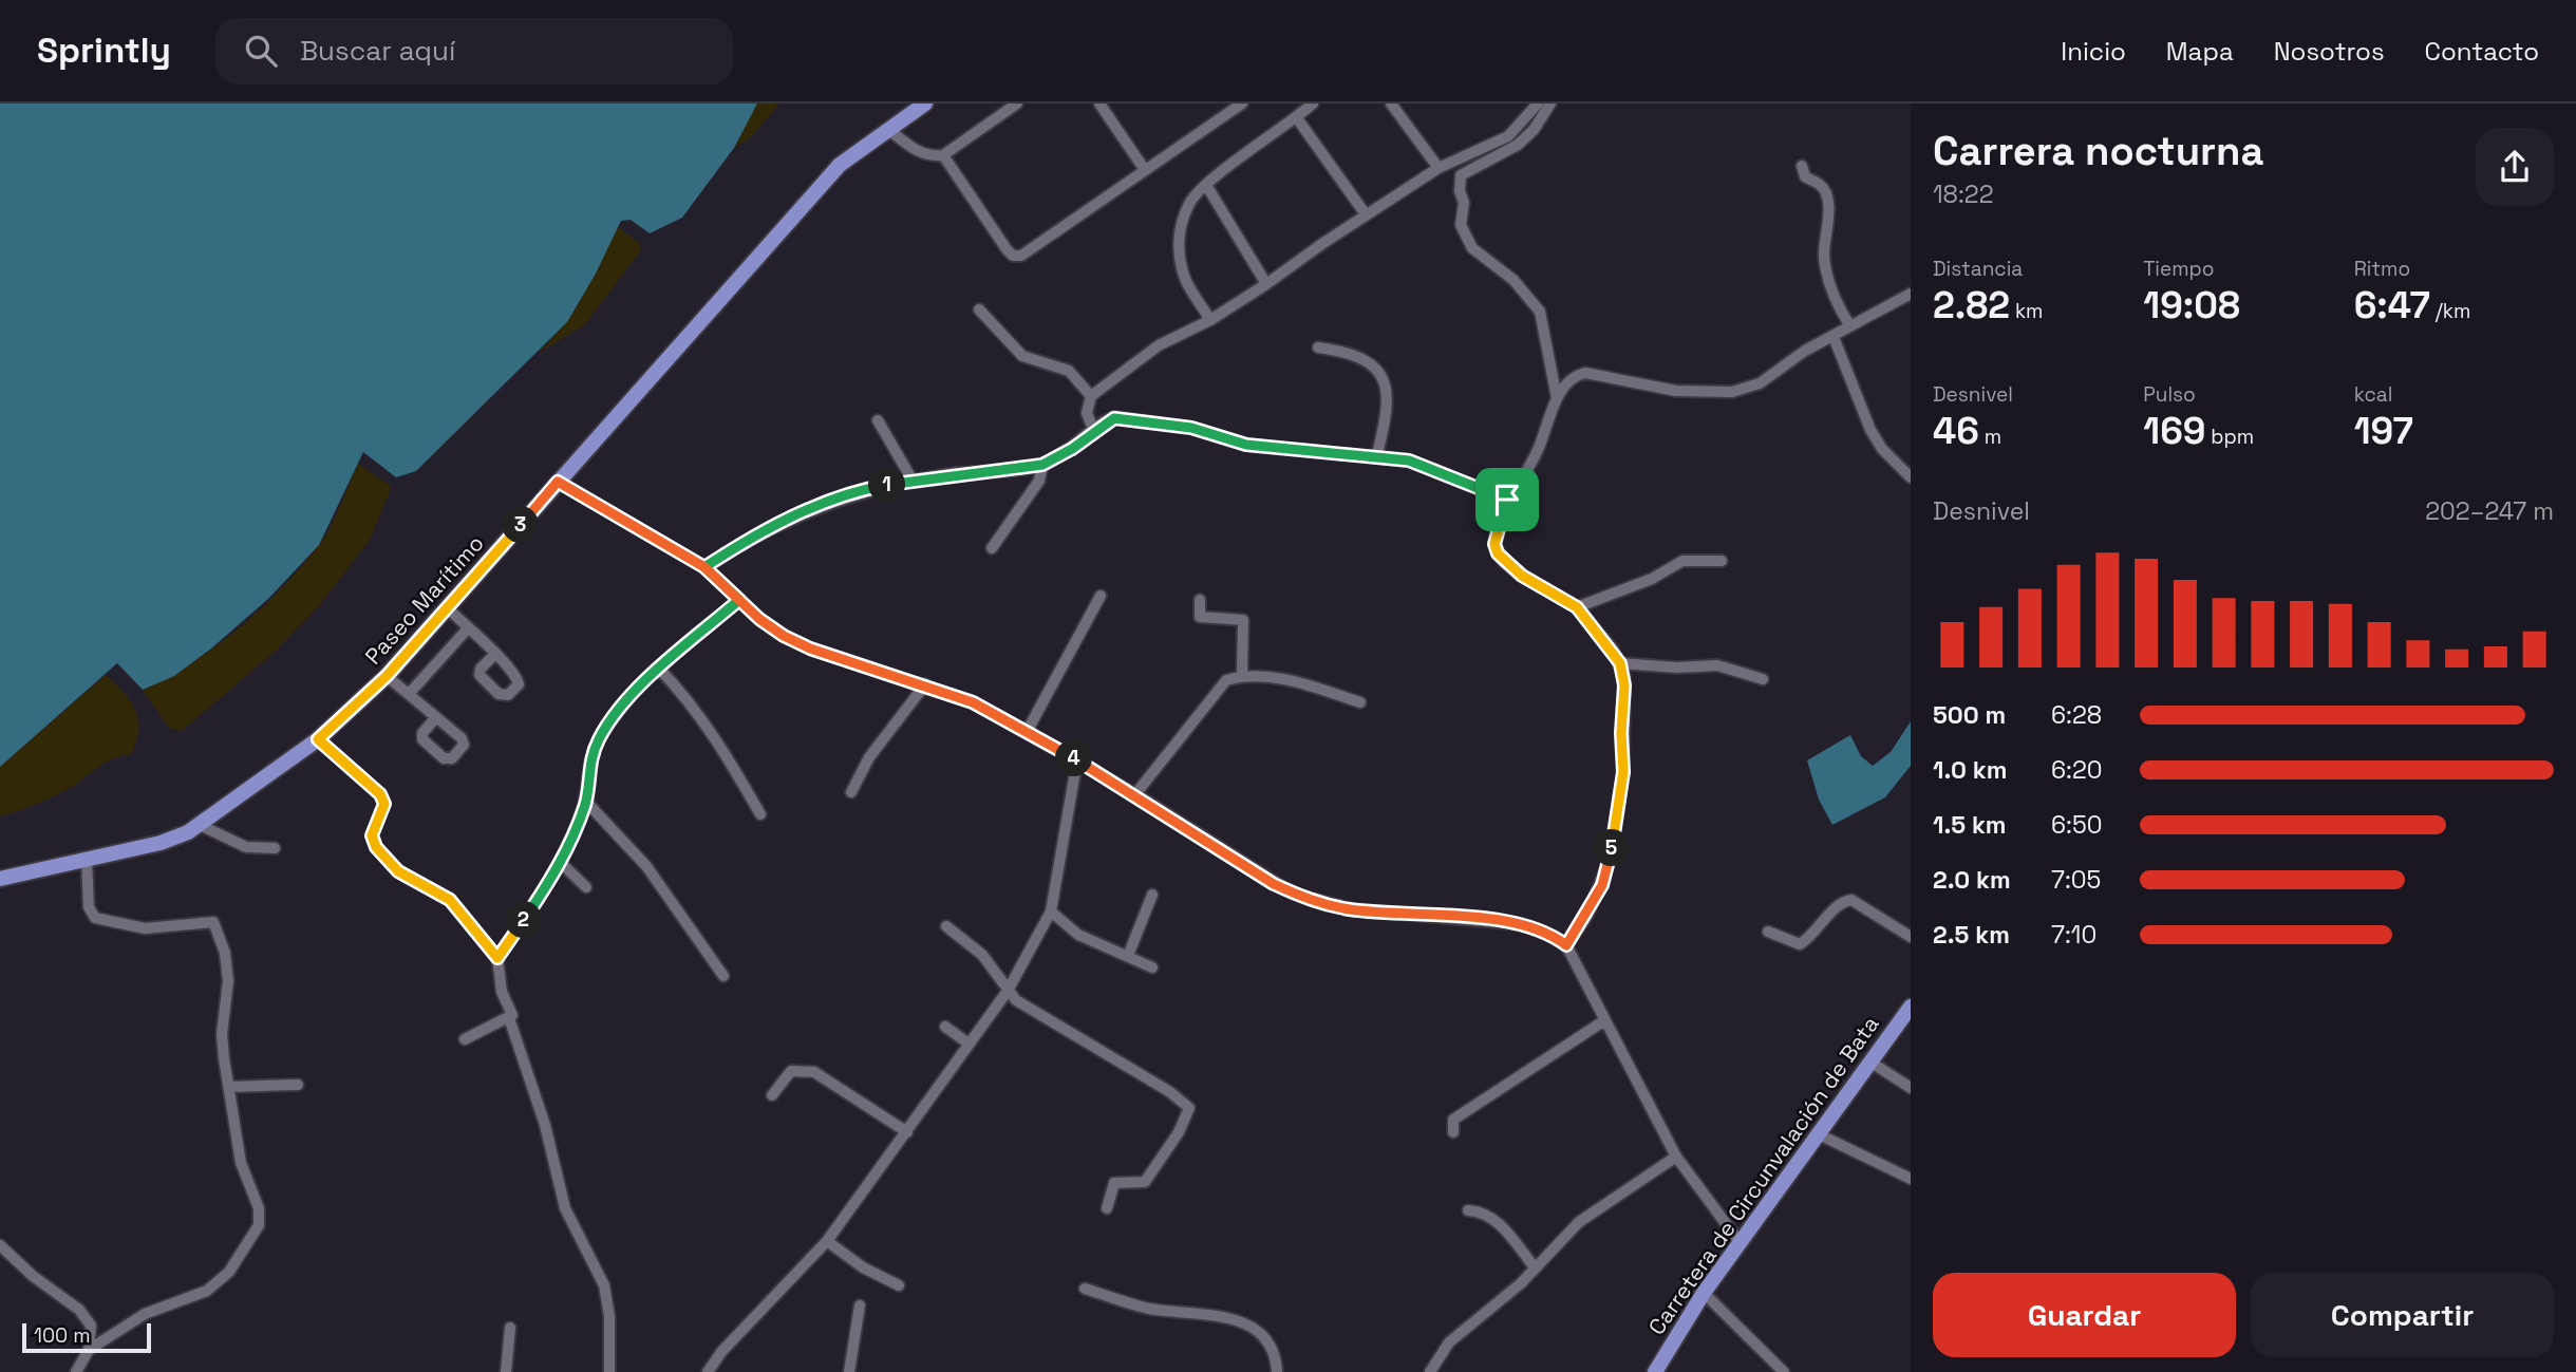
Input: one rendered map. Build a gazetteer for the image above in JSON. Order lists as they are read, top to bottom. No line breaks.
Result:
{"streets":{"main road":["Paseo Marítimo","Carretera de Circunvalación de Bata"]},"scale_bar":"100 m","page":{"header":"Sprintly","search":"Buscar aquí","nav":["Inicio","Mapa","Nosotros","Contacto"],"heading":["Carrera nocturna","18:22"],"stats":[["Distancia","2.82 km"],["Tiempo","19:08"],["Ritmo","6:47 /km"],["Desnivel","46 m"],["Pulso","169 bpm"],["kcal","197"]],"pins":["1","3","4","5","2"],"chart":["Desnivel","202–247 m"],"list":[{"name":"500 m","note":"6:28"},{"name":"1.0 km","note":"6:20"},{"name":"1.5 km","note":"6:50"},{"name":"2.0 km","note":"7:05"},{"name":"2.5 km","note":"7:10"}],"buttons":["Guardar","Compartir"],"scale":"100 m"}}
